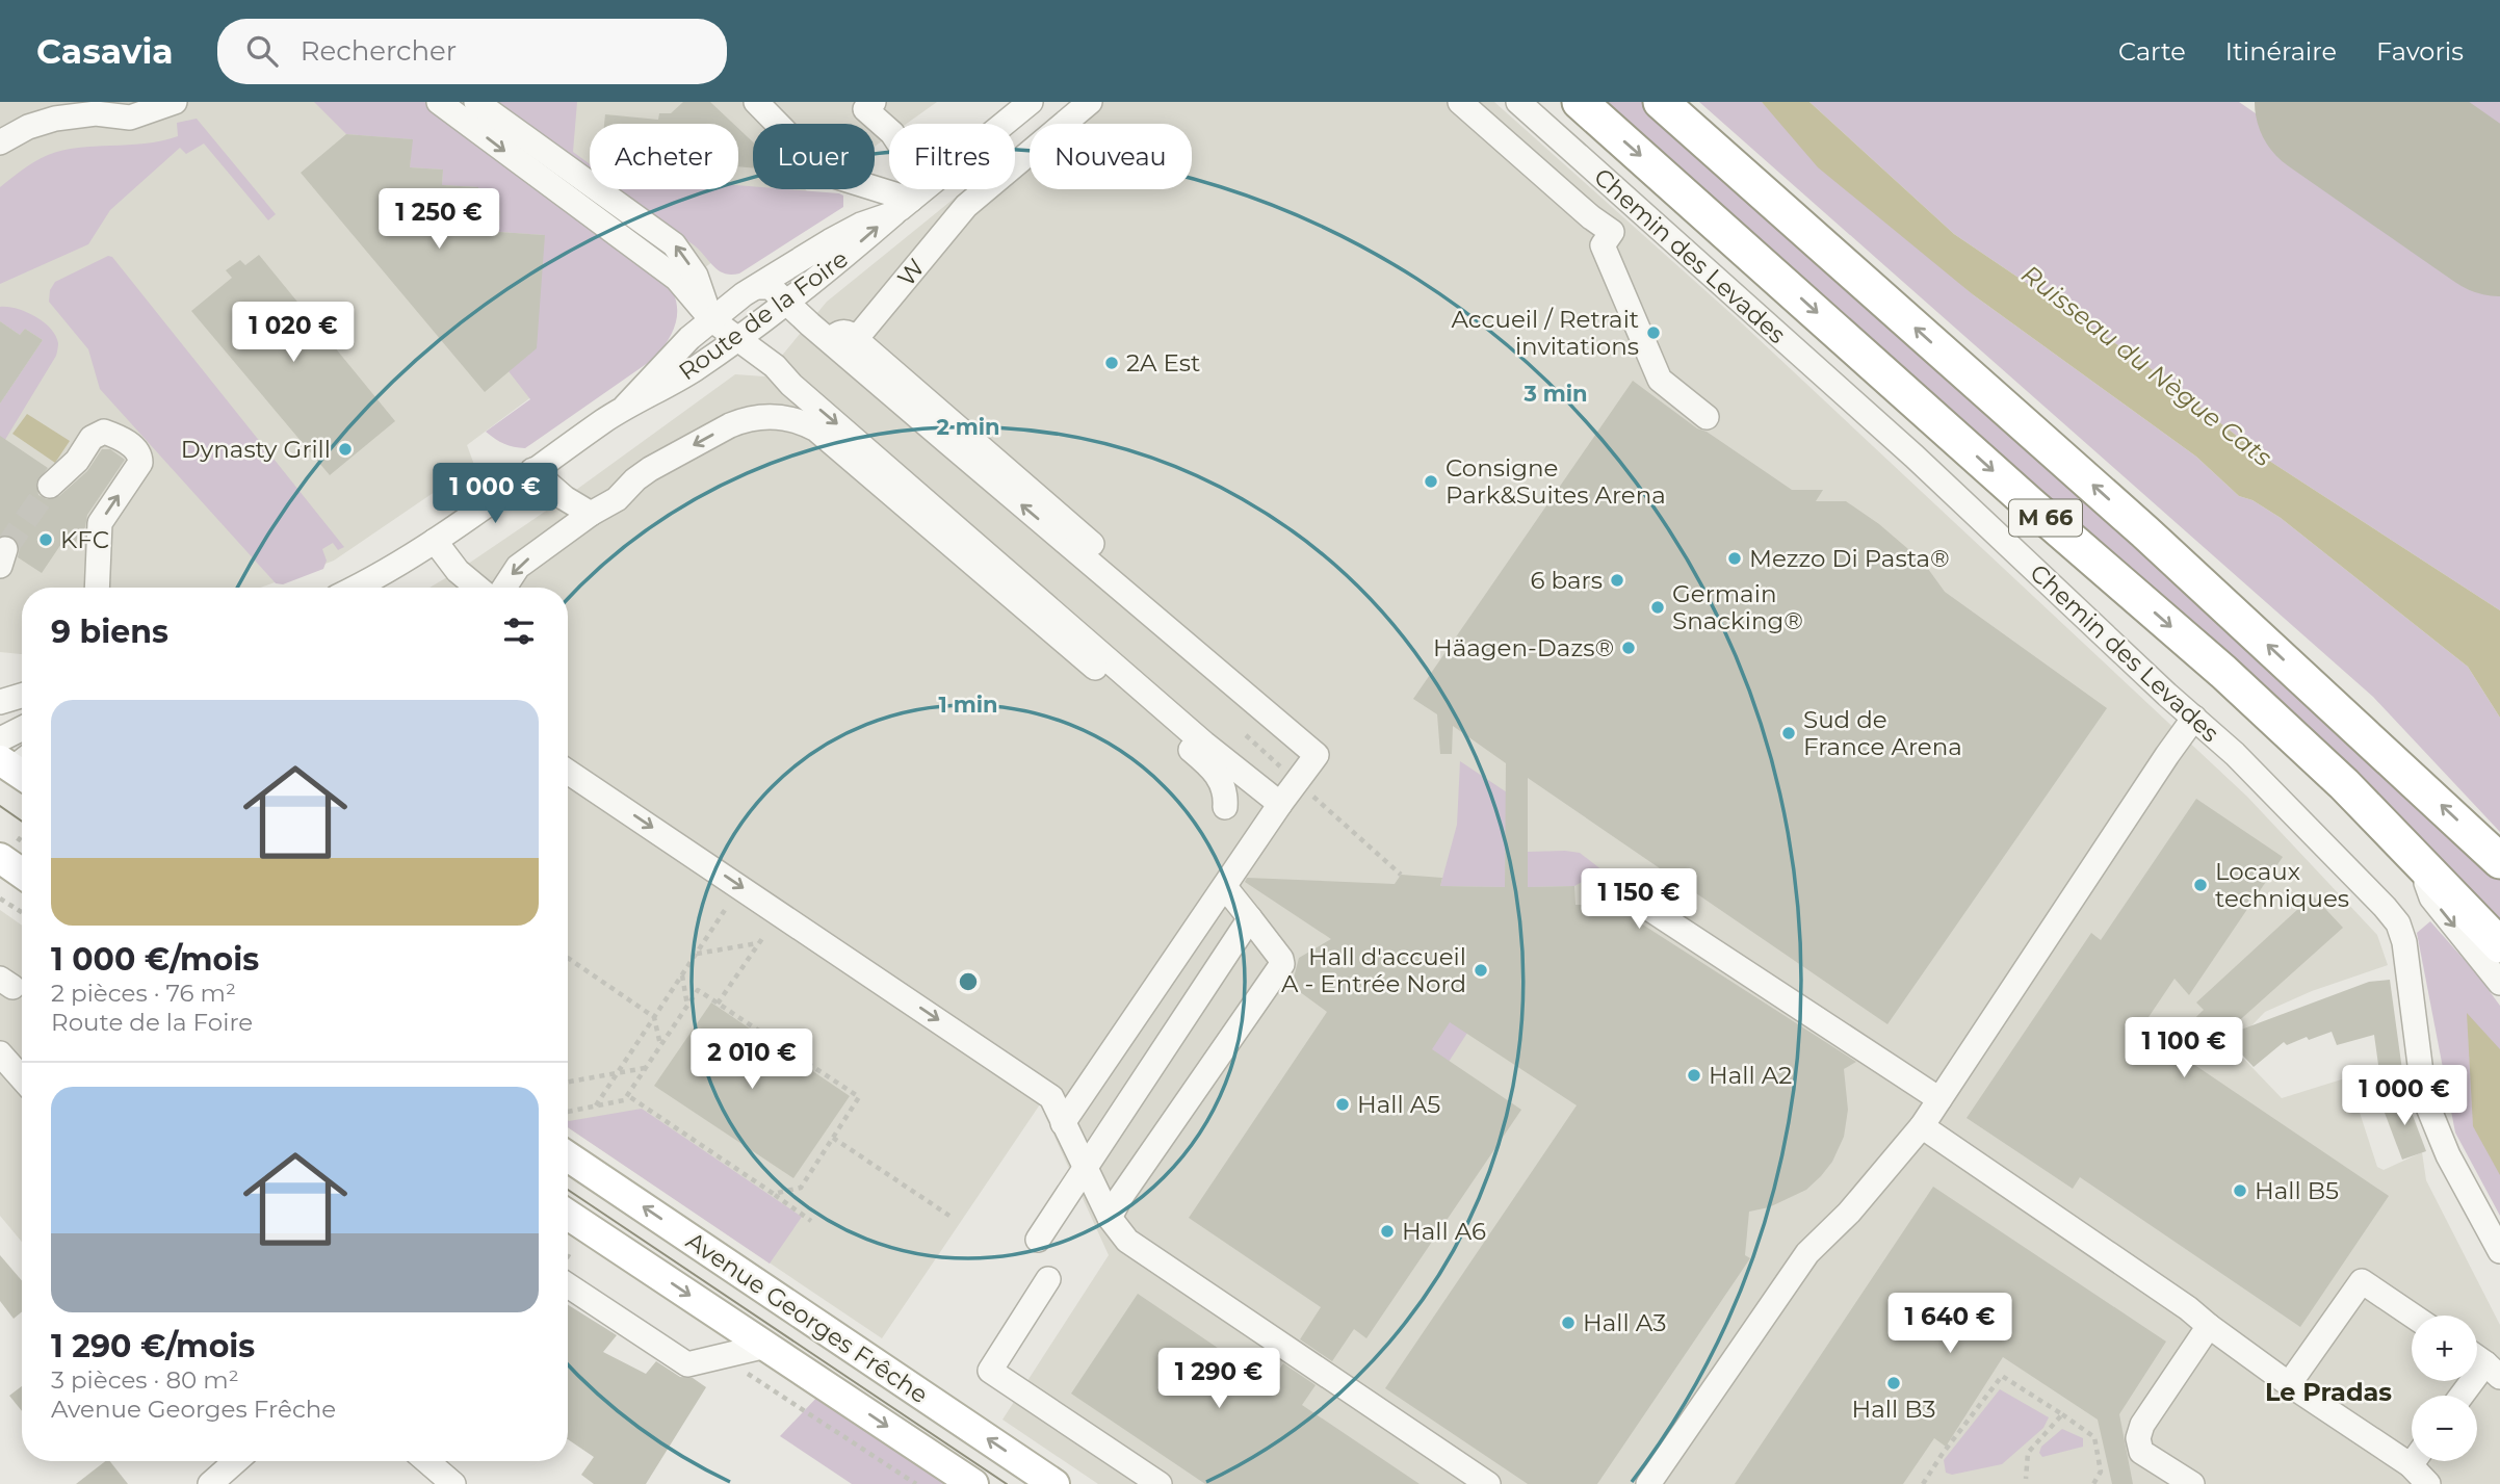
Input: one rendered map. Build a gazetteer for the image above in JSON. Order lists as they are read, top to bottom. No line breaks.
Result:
{"streets":{"highway":["M 66"],"main road":["Avenue Georges Frêche"],"street":["Chemin des Levades","W","Route de la Foire"]},"districts":["Le Pradas"],"water":["Ruisseau du Nègue Cats"],"places":["Accueil / Retrait invitations","2A Est","Dynasty Grill","Consigne Park&Suites Arena","KFC","Mezzo Di Pasta®","6 bars","Germain Snacking®","Häagen-Dazs®","Sud de France Arena","Locaux techniques","Hall d'accueil A - Entrée Nord","Hall A2","Hall A5","Hall B5","Hall A6","Hall A3","Hall B3"],"page":{"header":"Casavia","search":"Rechercher","nav":["Carte","Itinéraire","Favoris"],"chip":["Acheter","Louer","Filtres","Nouveau"],"price":["1 250 €","1 020 €","1 000 €","1 150 €","1 100 €","2 010 €","1 000 €","1 640 €","1 290 €"],"heading":"9 biens","list":[{"name":"1 000 €/mois","note":"2 pièces · 76 m² · Route de la Foire"},{"name":"1 290 €/mois","note":"3 pièces · 80 m² · Avenue Georges Frêche"}],"map_buttons":["+","−"]},"rings":["3 min","2 min","1 min"]}
